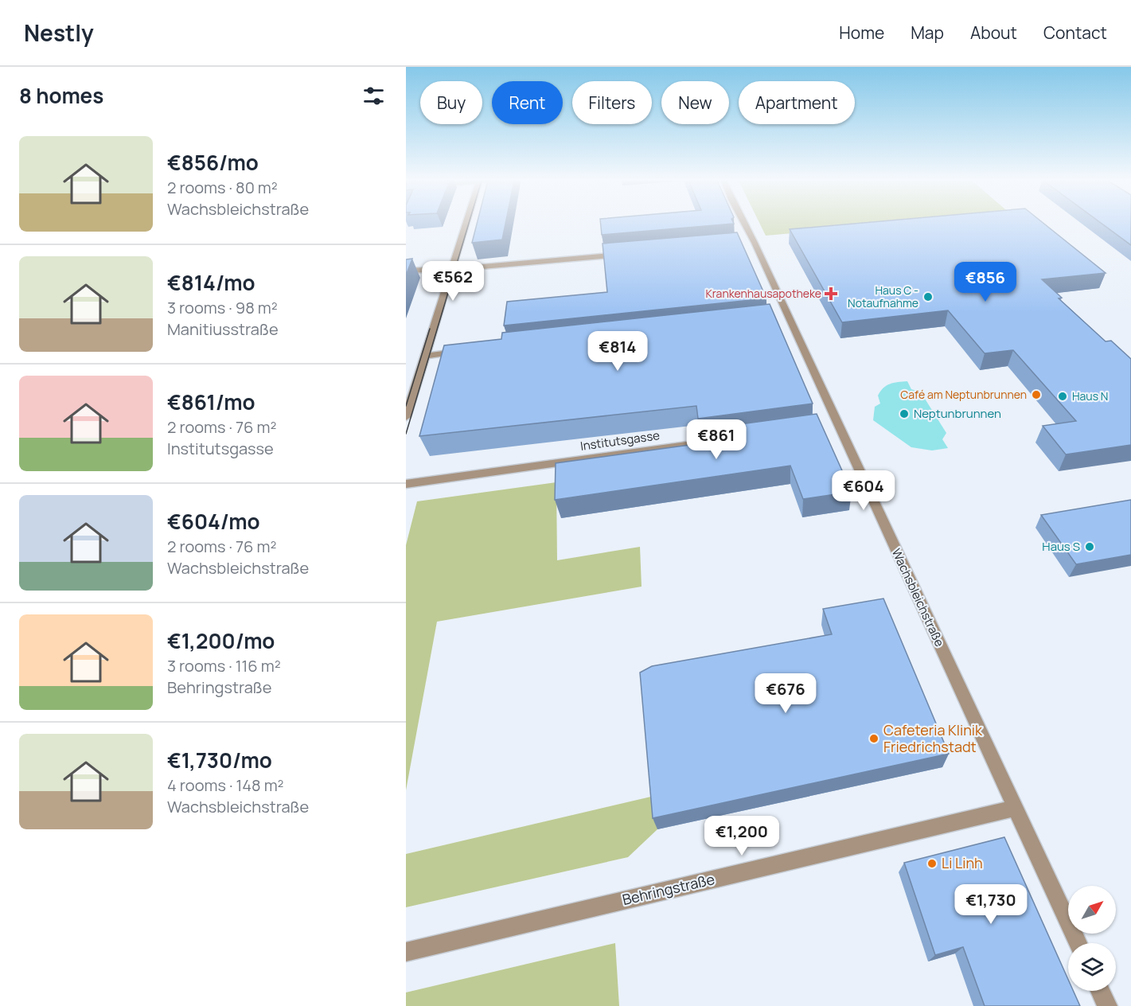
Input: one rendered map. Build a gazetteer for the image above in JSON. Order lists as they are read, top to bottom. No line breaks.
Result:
{"streets":{"street":["Institutsgasse","Wachsbleichstraße","Behringstraße"]},"crossings":[["Wachsbleichstraße","Behringstraße"]],"places":{"health":["Krankenhausapotheke"],"other":["Haus C - Notaufnahme","Café am Neptunbrunnen","Haus N","Neptunbrunnen","Haus S","Cafeteria Klinik Friedrichstadt","Li Linh"]},"north":"top right","page":{"header":"Nestly","nav":["Home","Map","About","Contact"],"heading":"8 homes","chip":["Buy","Rent","Filters","New","Apartment"],"list":[{"name":"€856/mo","note":"2 rooms · 80 m² · Wachsbleichstraße"},{"name":"€814/mo","note":"3 rooms · 98 m² · Manitiusstraße"},{"name":"€861/mo","note":"2 rooms · 76 m² · Institutsgasse"},{"name":"€604/mo","note":"2 rooms · 76 m² · Wachsbleichstraße"},{"name":"€1,200/mo","note":"3 rooms · 116 m² · Behringstraße"},{"name":"€1,730/mo","note":"4 rooms · 148 m² · Wachsbleichstraße"}],"price":["€562","€856","€814","€861","€604","€676","€1,200","€1,730"]}}
